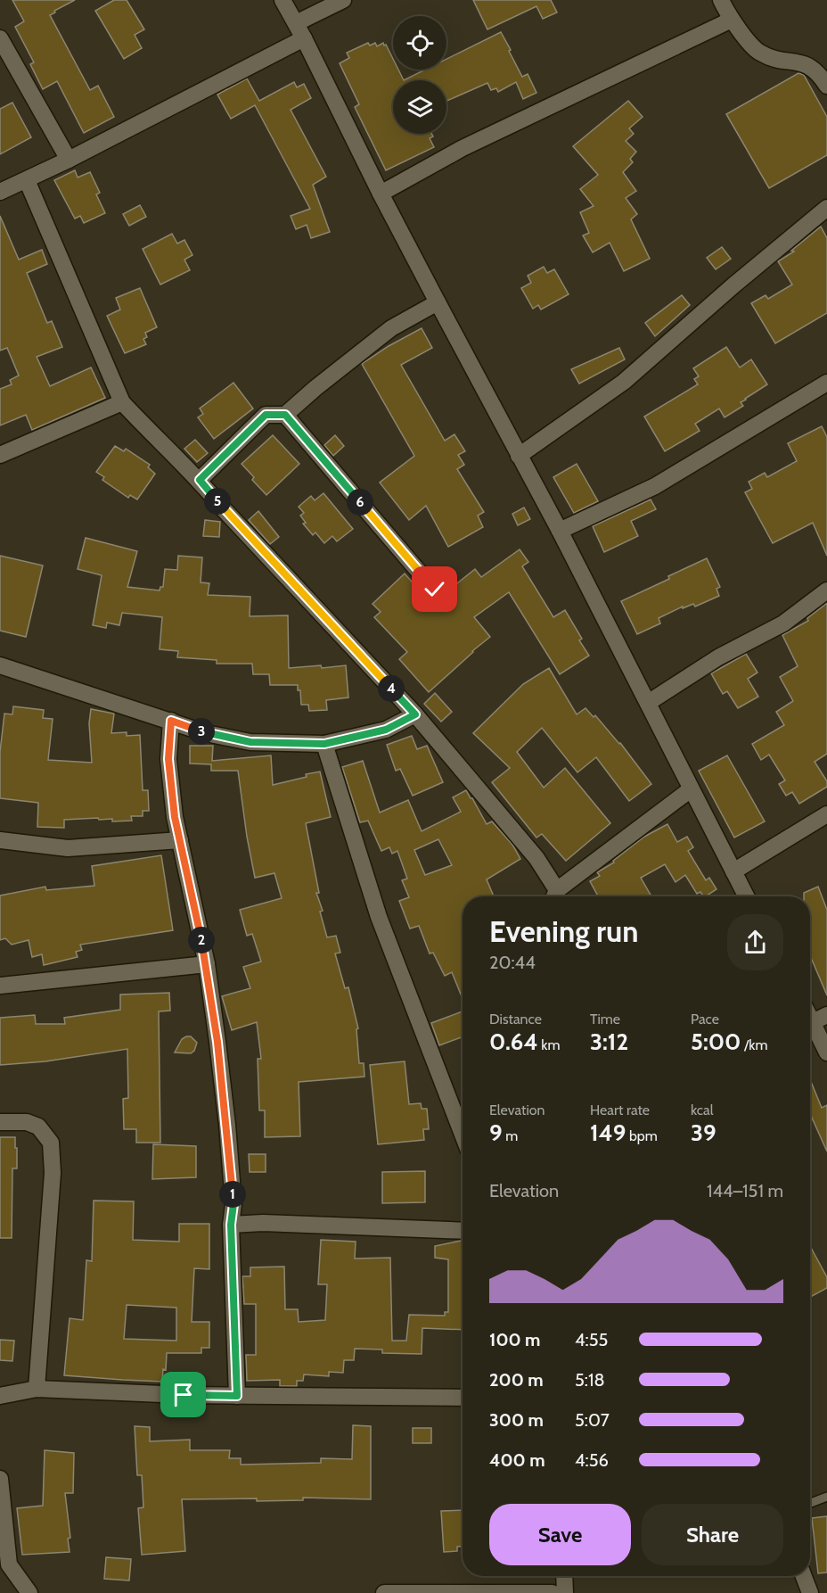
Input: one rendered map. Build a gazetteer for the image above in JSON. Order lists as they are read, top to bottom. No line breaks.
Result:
{"page":{"pins":["5","6","4","3","2","1"],"heading":["Evening run","20:44"],"stats":[["Distance","0.64 km"],["Time","3:12"],["Pace","5:00 /km"],["Elevation","9 m"],["Heart rate","149 bpm"],["kcal","39"]],"chart":["Elevation","144–151 m"],"list":[{"name":"100 m","note":"4:55"},{"name":"200 m","note":"5:18"},{"name":"300 m","note":"5:07"},{"name":"400 m","note":"4:56"}],"buttons":["Save","Share"]}}
